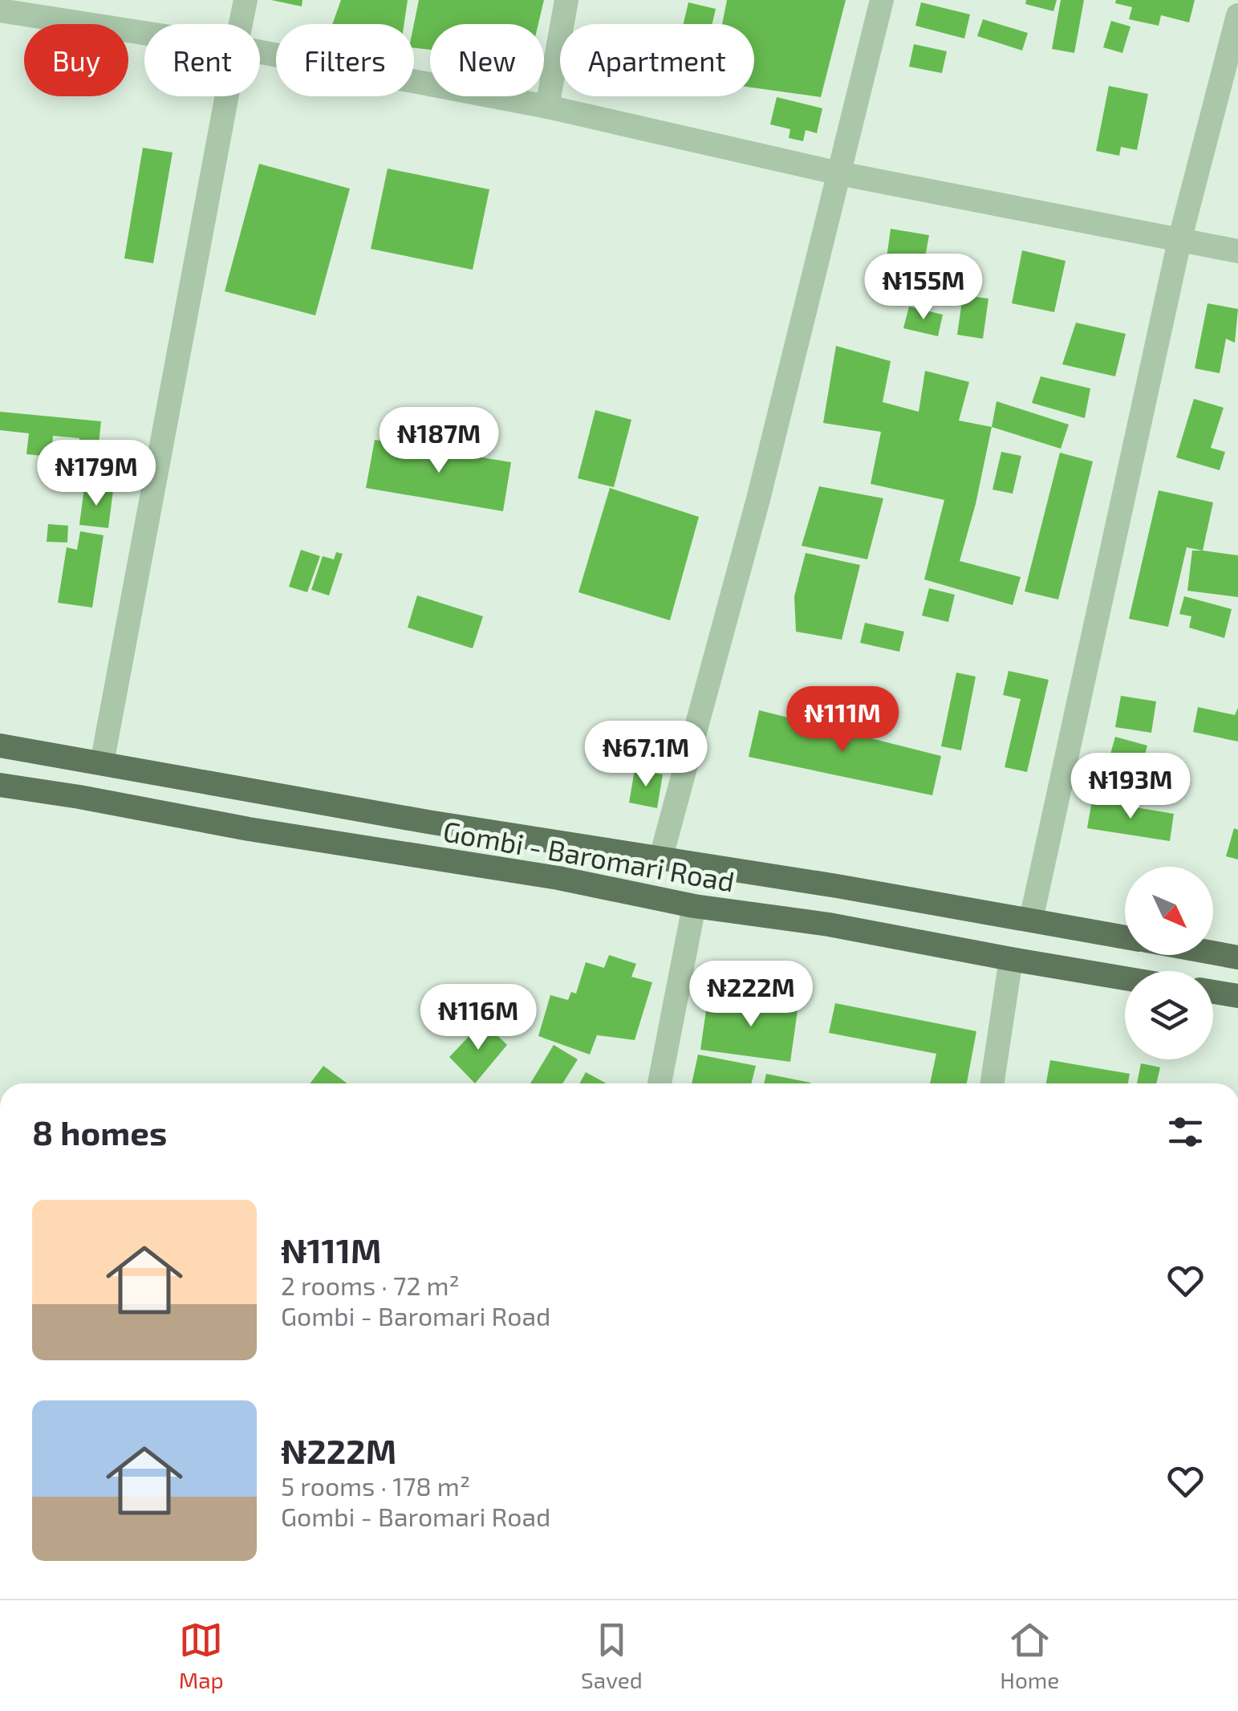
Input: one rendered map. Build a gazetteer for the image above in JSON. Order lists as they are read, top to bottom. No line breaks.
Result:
{"streets":{"main road":["Gombi - Baromari Road"]},"north":"bottom right","page":{"chip":["Buy","Rent","Filters","New","Apartment"],"price":["₦155M","₦187M","₦179M","₦111M","₦67.1M","₦193M","₦222M","₦116M"],"heading":"8 homes","list":[{"name":"₦111M","note":"2 rooms · 72 m² · Gombi - Baromari Road"},{"name":"₦222M","note":"5 rooms · 178 m² · Gombi - Baromari Road"}],"tabs":["Map","Saved","Home"]}}
